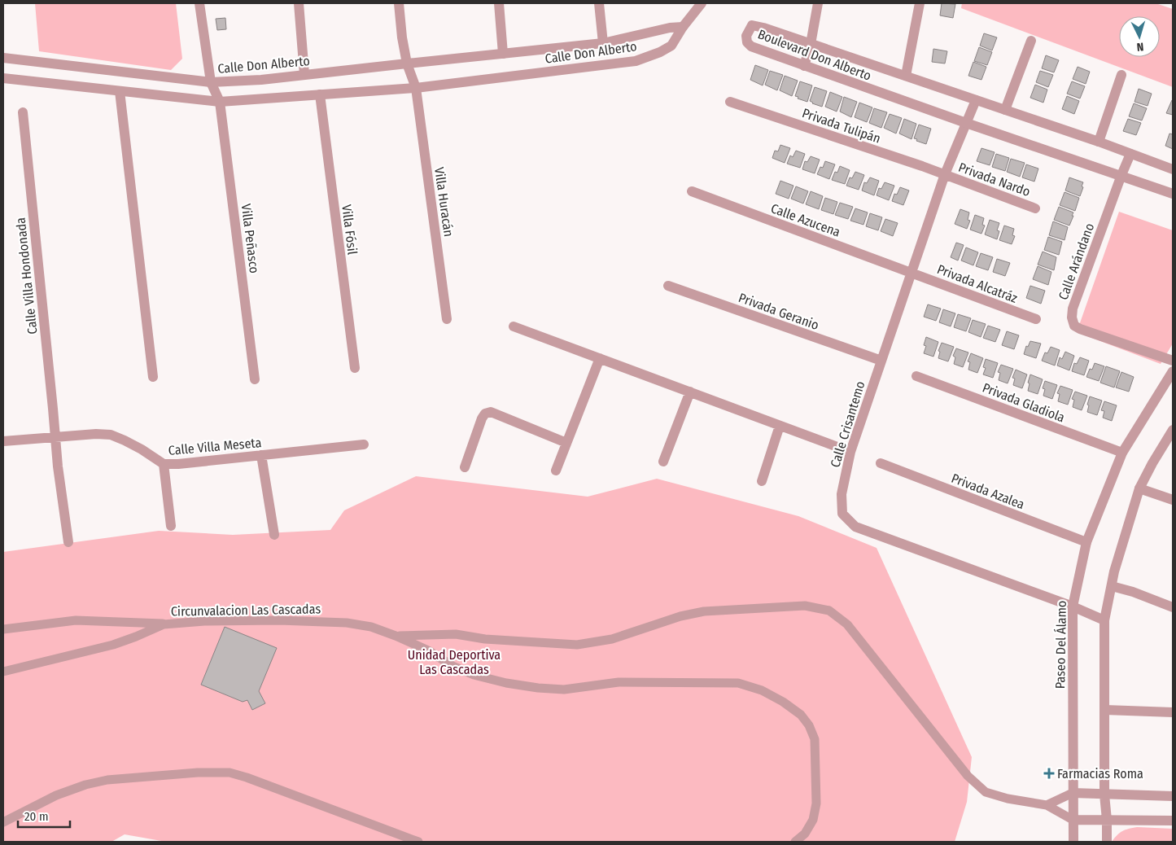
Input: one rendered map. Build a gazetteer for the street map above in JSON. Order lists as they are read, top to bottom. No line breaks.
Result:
{"streets":{"street":["Calle Don Alberto","Boulevard Don Alberto","Privada Tulipán","Privada Nardo","Villa Huracán","Calle Azucena","Villa Fósil","Villa Peñasco","Calle Arándano","Calle Villa Hondonada","Privada Alcatráz","Privada Geranio","Privada Gladiola","Calle Crisantemo","Calle Villa Meseta","Privada Azalea","Paseo Del Álamo"],"lane":["Circunvalacion Las Cascadas"]},"crossings":[["Calle Don Alberto","Villa Huracán"],["Calle Don Alberto","Villa Fósil"],["Calle Don Alberto","Villa Peñasco"],["Boulevard Don Alberto","Calle Arándano"],["Boulevard Don Alberto","Calle Crisantemo"],["Privada Tulipán","Privada Nardo"],["Privada Tulipán","Calle Crisantemo"],["Privada Nardo","Calle Crisantemo"],["Calle Azucena","Privada Alcatráz"],["Calle Azucena","Calle Crisantemo"],["Calle Villa Hondonada","Calle Villa Meseta"],["Privada Alcatráz","Calle Crisantemo"],["Privada Geranio","Calle Crisantemo"],["Privada Gladiola","Paseo Del Álamo"],["Calle Crisantemo","Paseo Del Álamo"],["Privada Azalea","Paseo Del Álamo"]],"parks":["Unidad Deportiva Las Cascadas"],"places":{"health":["Farmacias Roma"]},"scale_bar":"20 m","north":"bottom"}
